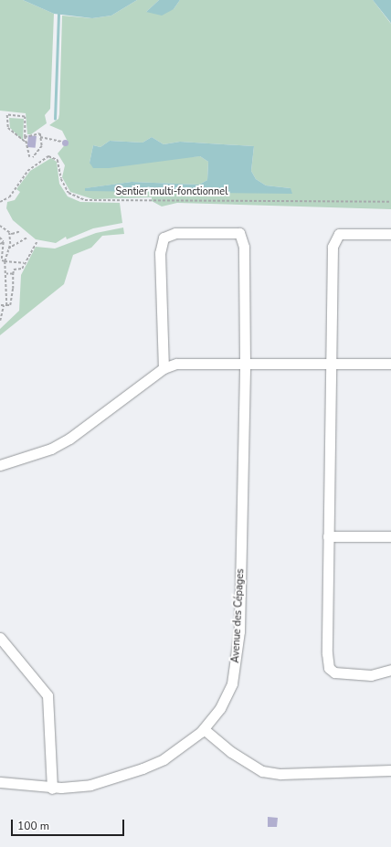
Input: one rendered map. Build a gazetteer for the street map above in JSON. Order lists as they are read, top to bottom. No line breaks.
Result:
{"streets":{"street":["Avenue des Cépages"],"path":["Sentier multi-fonctionnel"]},"scale_bar":"100 m"}
